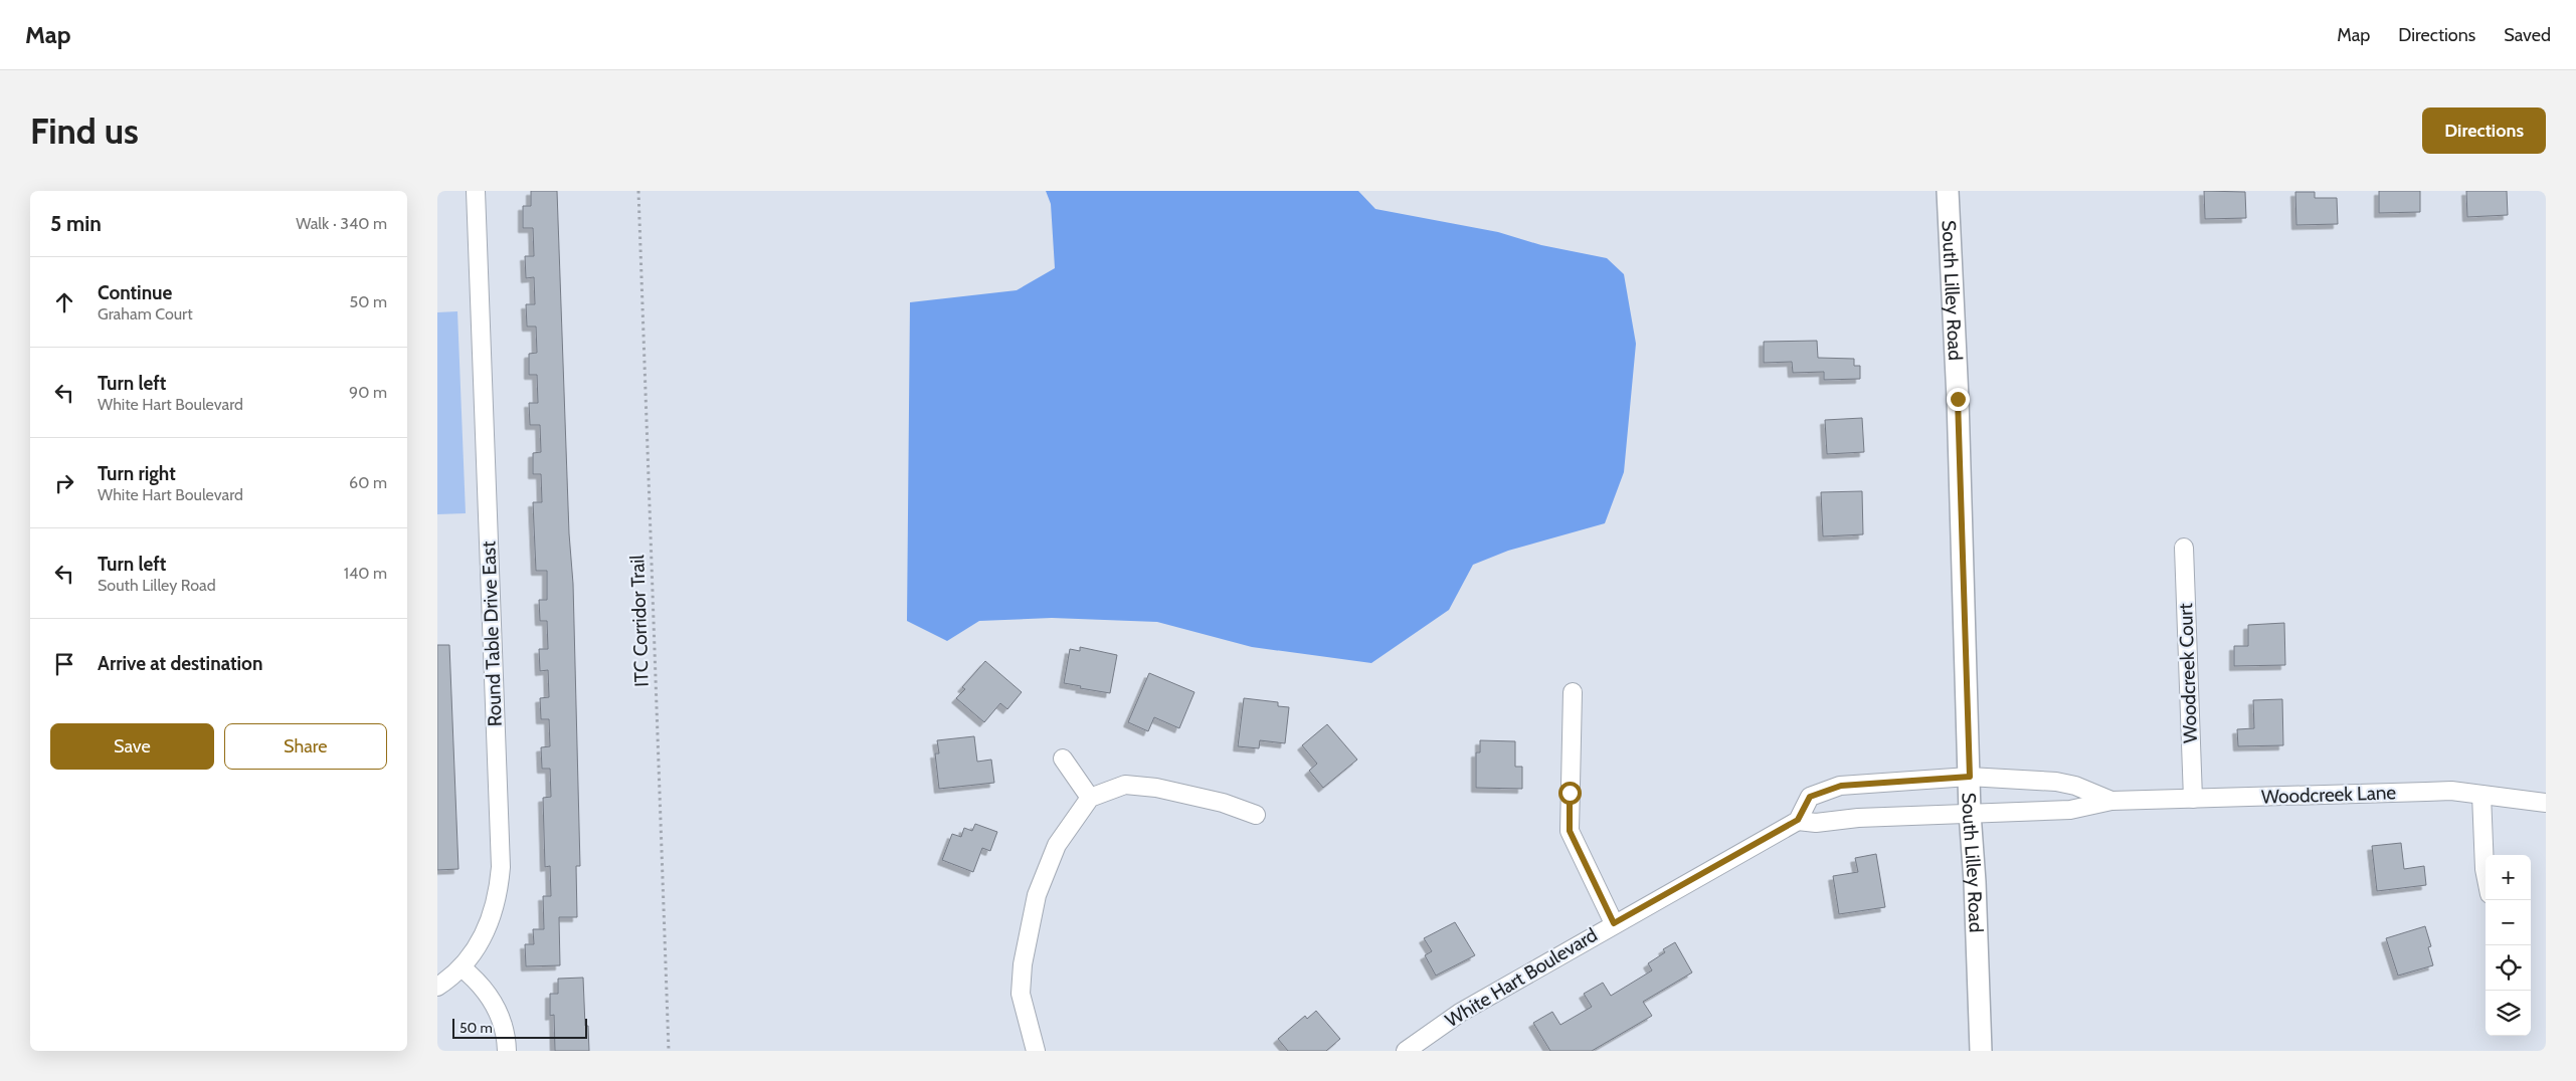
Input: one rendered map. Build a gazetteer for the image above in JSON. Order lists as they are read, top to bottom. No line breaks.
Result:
{"streets":{"street":["South Lilley Road","Round Table Drive East","Woodcreek Court","Woodcreek Lane","White Hart Boulevard"],"path":["ITC Corridor Trail"]},"crossings":[["South Lilley Road","Woodcreek Lane"],["Woodcreek Court","Woodcreek Lane"]],"scale_bar":"50 m","page":{"header":"Map","nav":["Map","Directions","Saved"],"buttons":["Directions",["Save","Share"]],"title":"Find us","heading":["5 min","Walk · 340 m"],"list":[["Continue","Graham Court","50 m"],["Turn left","White Hart Boulevard","90 m"],["Turn right","White Hart Boulevard","60 m"],["Turn left","South Lilley Road","140 m"],"Arrive at destination"],"map_buttons":["+","−"],"scale":"50 m"}}
